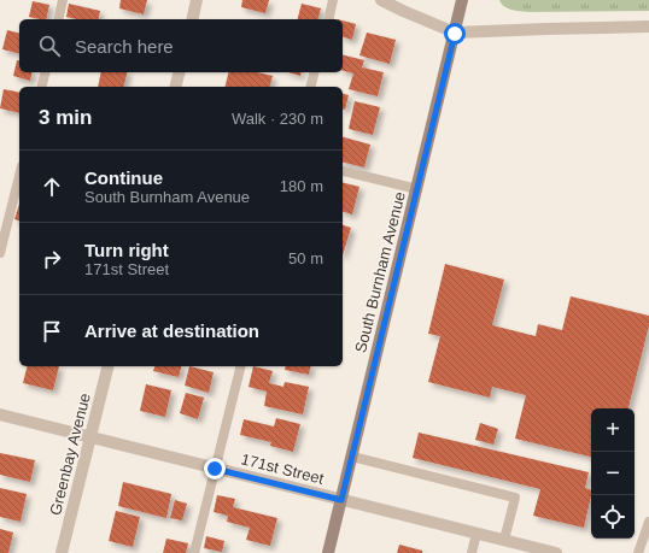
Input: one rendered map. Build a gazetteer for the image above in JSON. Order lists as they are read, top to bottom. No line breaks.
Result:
{"streets":{"main road":["South Burnham Avenue"],"street":["Greenbay Avenue","171st Street"]},"crossings":[["South Burnham Avenue","171st Street"],["Greenbay Avenue","171st Street"]],"page":{"search":"Search here","heading":["3 min","Walk · 230 m"],"list":[["Continue","South Burnham Avenue","180 m"],["Turn right","171st Street","50 m"],"Arrive at destination"],"map_buttons":["+","−"]}}
